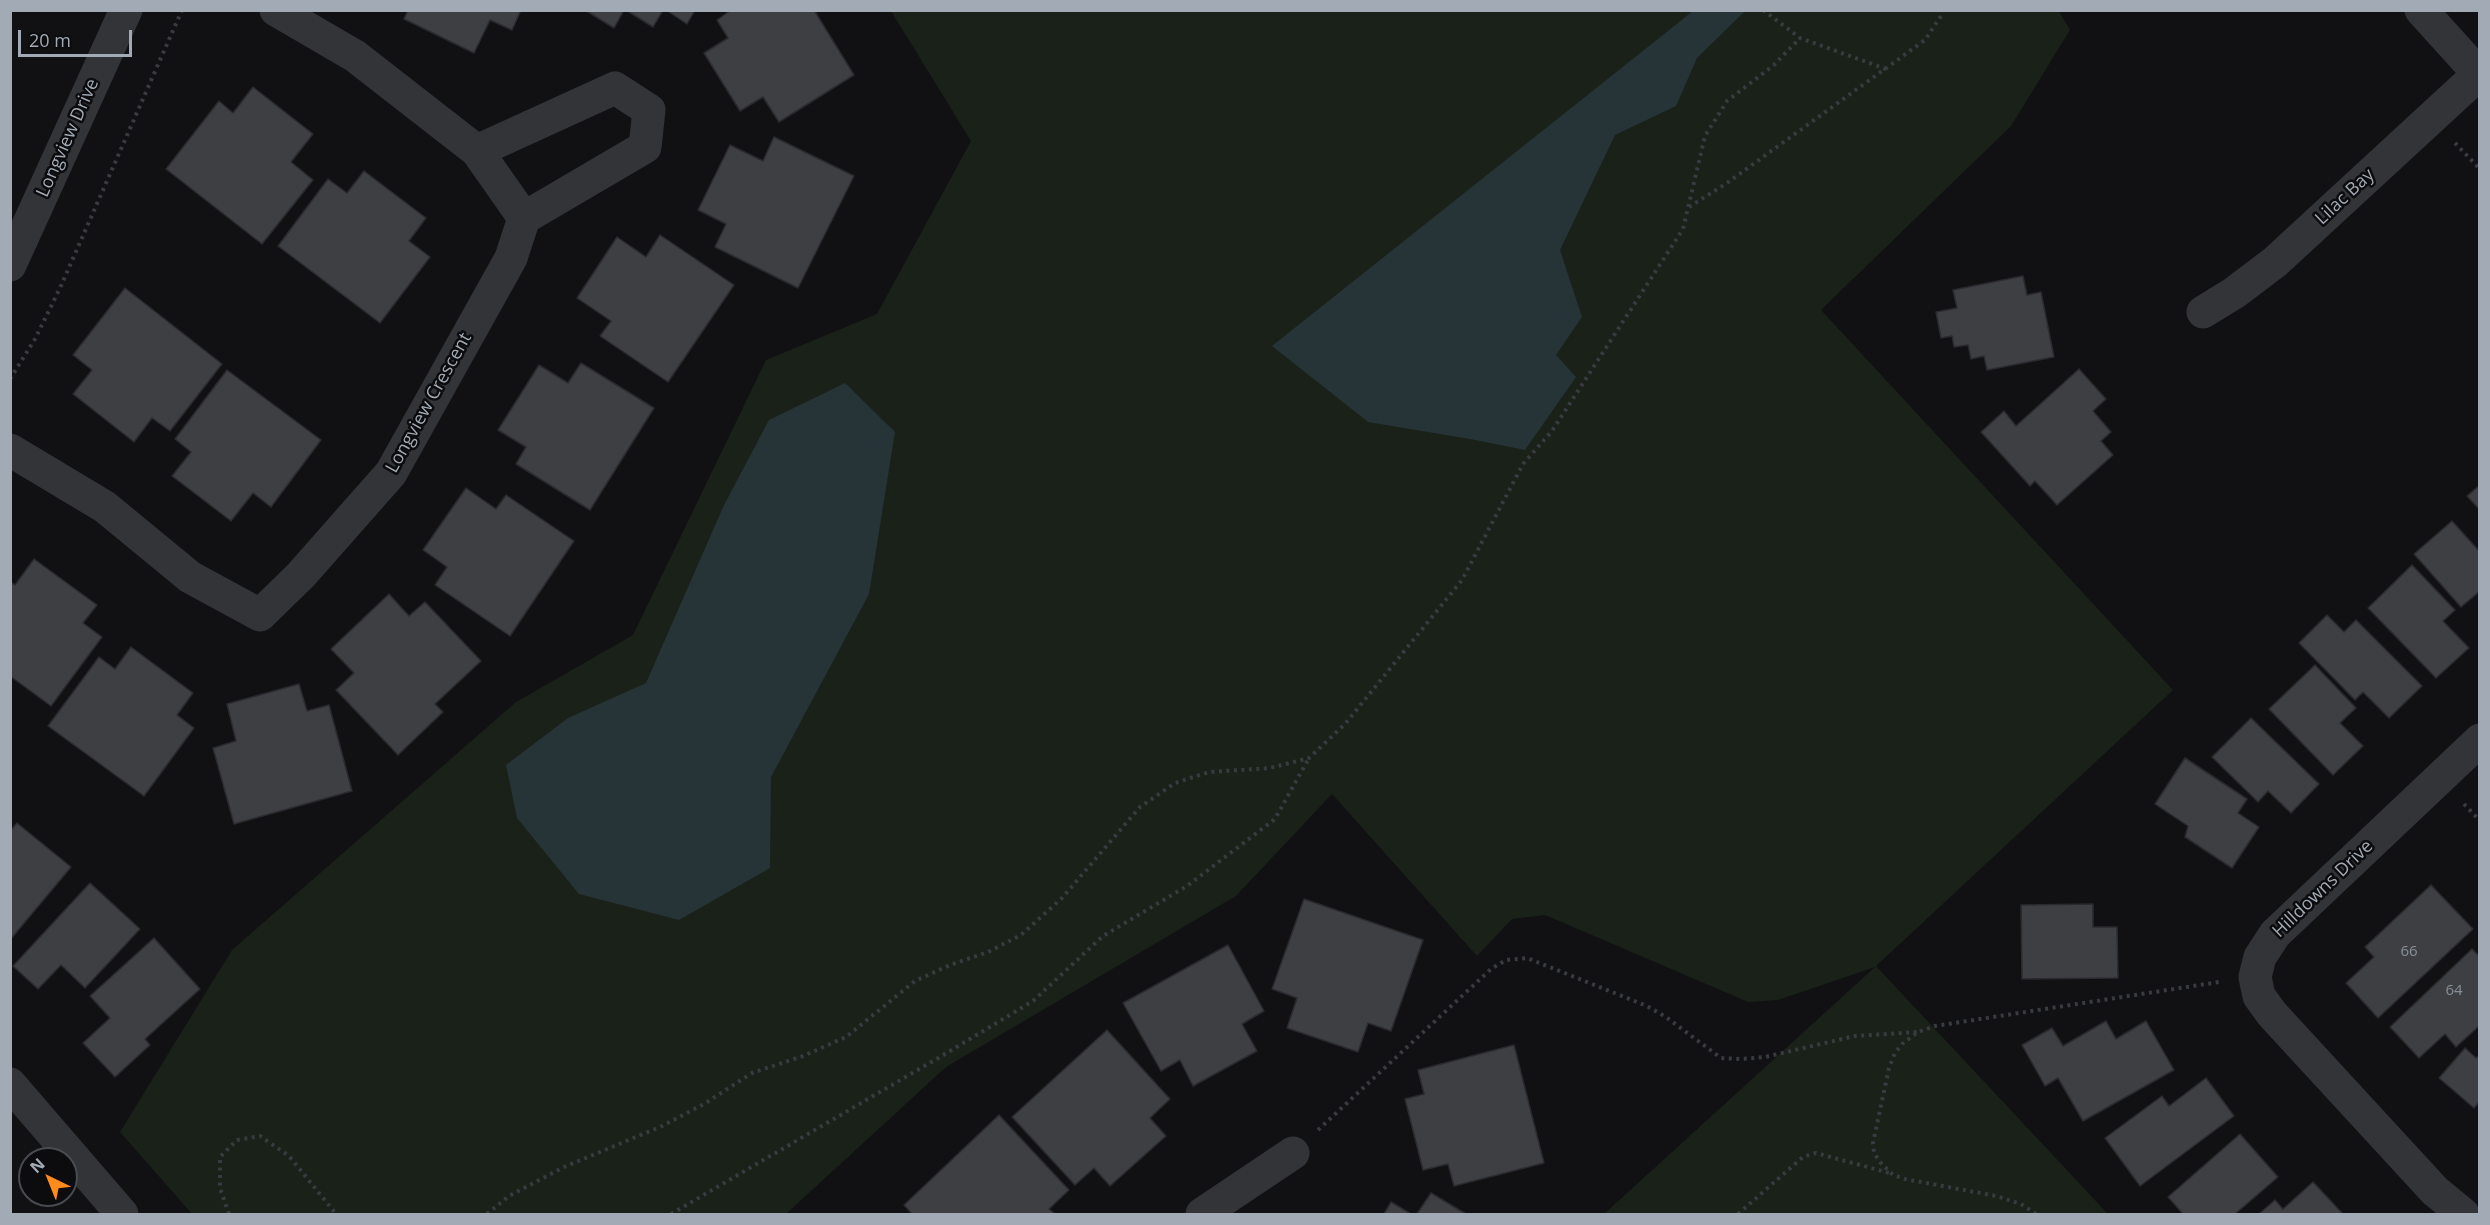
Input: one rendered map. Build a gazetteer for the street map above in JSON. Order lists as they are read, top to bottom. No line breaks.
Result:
{"streets":{"street":["Longview Drive","Lilac Bay","Longview Crescent","Hilldowns Drive"]},"house_numbers":["66","64"],"scale_bar":"20 m","north":"top left"}
